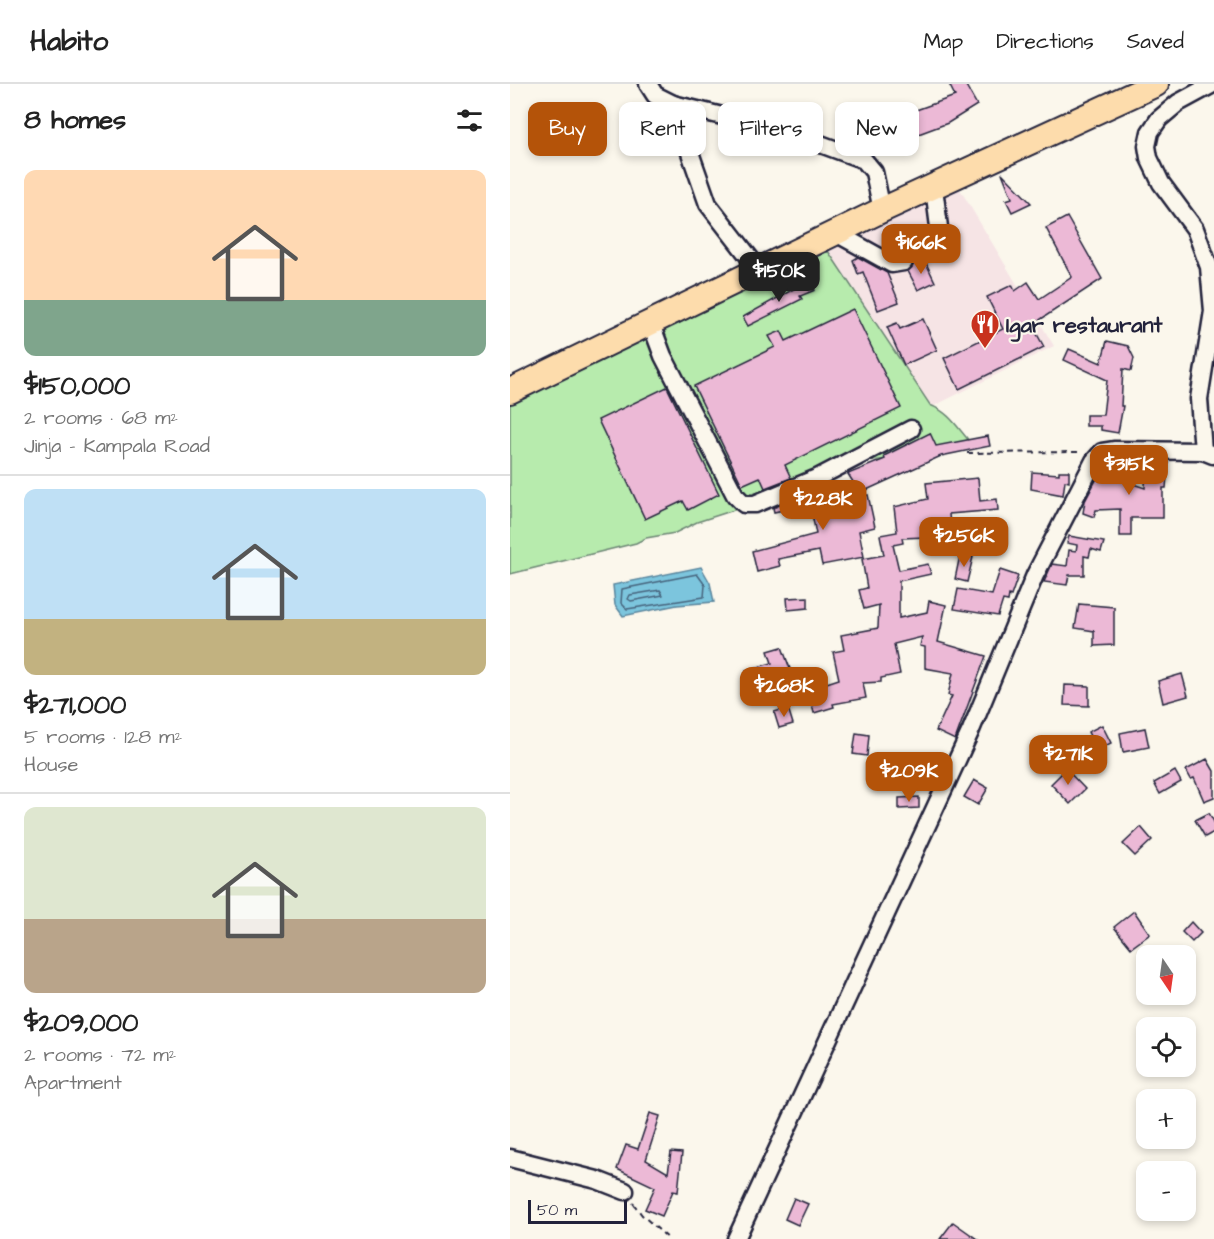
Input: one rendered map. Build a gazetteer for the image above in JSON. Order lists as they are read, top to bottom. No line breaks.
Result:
{"places":{"restaurant":["Igar restaurant"]},"scale_bar":"50 m","north":"bottom","page":{"header":"Habito","nav":["Map","Directions","Saved"],"heading":"8 homes","chip":["Buy","Rent","Filters","New"],"list":[{"name":"$150,000","note":"2 rooms · 68 m² · Jinja - Kampala Road"},{"name":"$271,000","note":"5 rooms · 128 m² · House"},{"name":"$209,000","note":"2 rooms · 72 m² · Apartment"}],"price":["$166K","$150K","$315K","$228K","$256K","$268K","$271K","$209K"],"map_buttons":["+","−"],"scale":"50 m"}}
